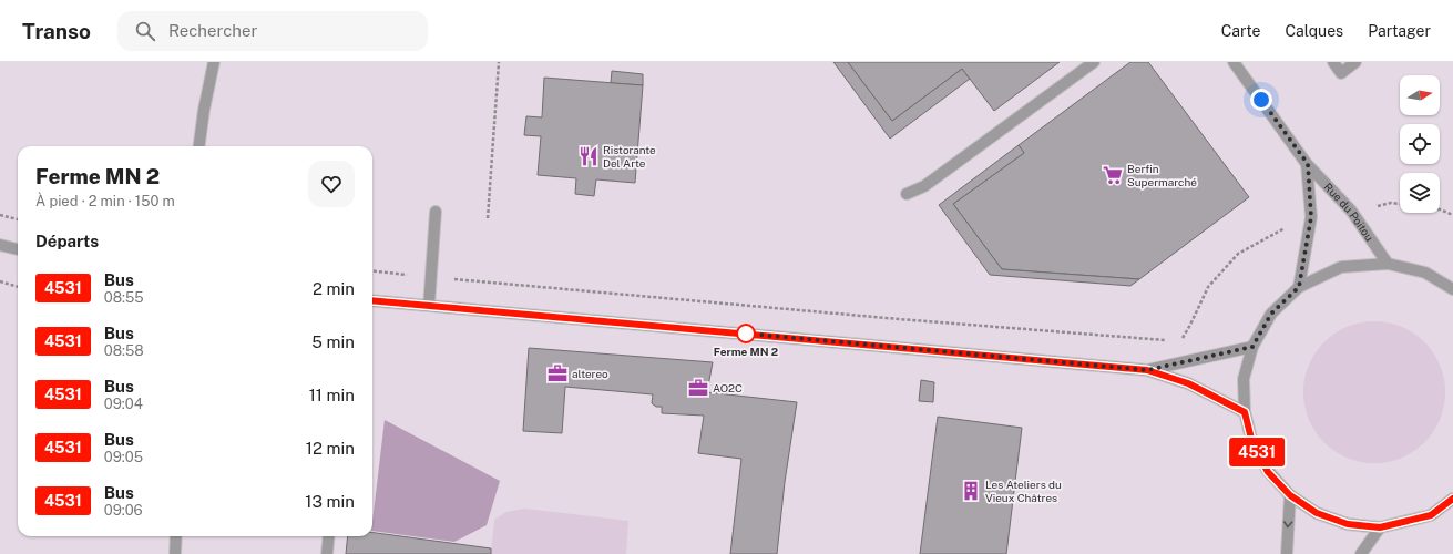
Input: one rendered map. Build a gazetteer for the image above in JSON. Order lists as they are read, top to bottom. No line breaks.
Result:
{"streets":{"street":["Rue du Poitou"]},"places":{"restaurant":["Ristorante Del Arte"],"supermarket":["Berfin Supermarché"],"other":["Ferme MN 2"],"office":["altereo","AO2C"],"building":["Les Ateliers du Vieux Châtres"]},"lines":["bus line 4531"],"north":"right","page":{"header":"Transo","search":"Rechercher","nav":["Carte","Calques","Partager"],"on_map":"4531","heading":[["Ferme MN 2","À pied · 2 min · 150 m"],"Départs"],"list":[{"mark":"4531","name":"Bus","note":"08:55","value":"2 min"},{"mark":"4531","name":"Bus","note":"08:58","value":"5 min"},{"mark":"4531","name":"Bus","note":"09:04","value":"11 min"},{"mark":"4531","name":"Bus","note":"09:05","value":"12 min"},{"mark":"4531","name":"Bus","note":"09:06","value":"13 min"}]}}
